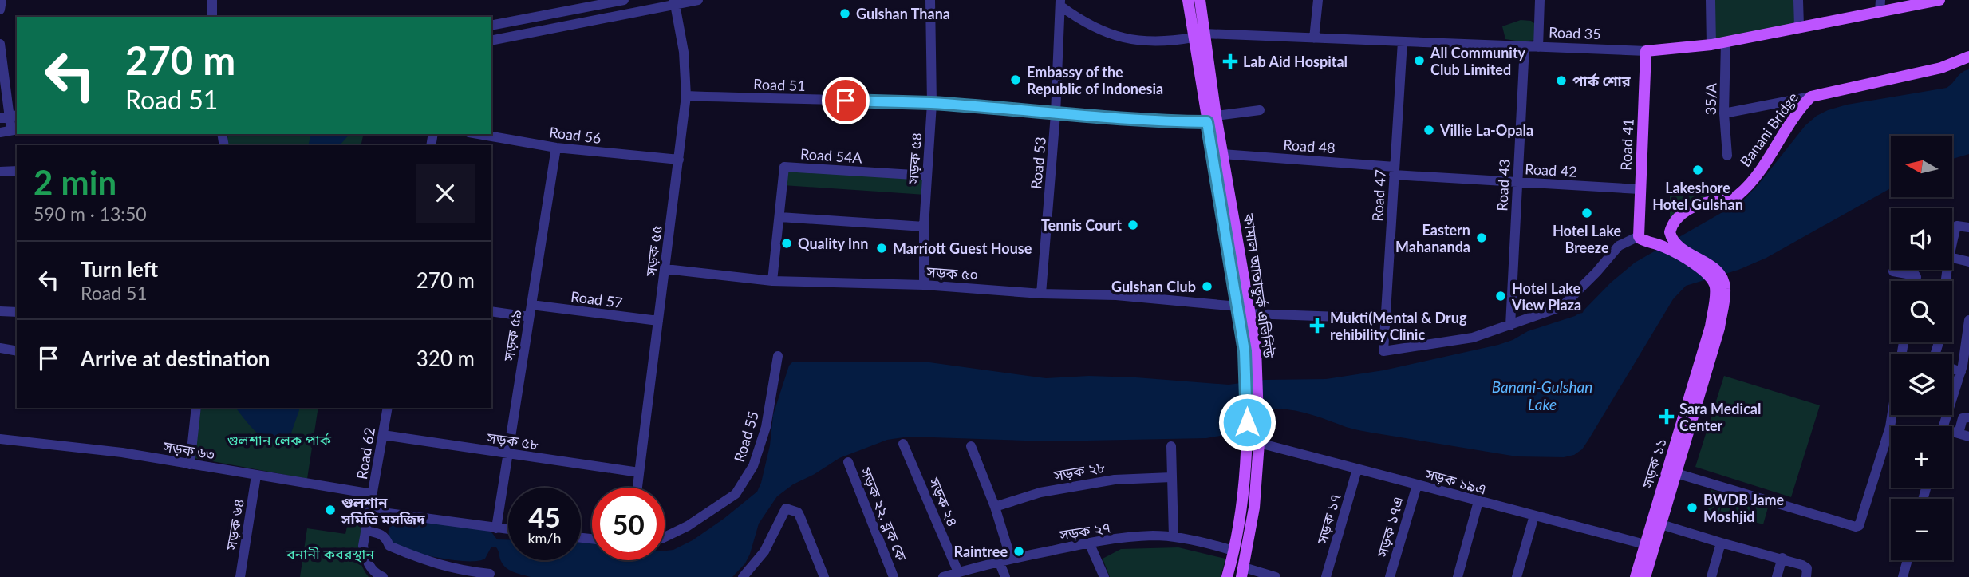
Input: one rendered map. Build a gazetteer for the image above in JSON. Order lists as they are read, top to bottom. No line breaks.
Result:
{"streets":{"main road":["Road 35","Banani Bridge","Road 41","কামাল আতাতুর্ক এভিনিউ","সড়ক ১১"],"street":["Road 51","35/A","Road 56","Road 48","Road 54A","সড়ক ৫৪","Road 53","Road 42","Road 43","Road 47","সড়ক ৫৫","সড়ক ৫০","Road 57","সড়ক ৫৯","Road 55","সড়ক ৫৮","সড়ক ৬৩","Road 62","সড়ক ২৮","সড়ক ১৯এ","সড়ক ২৪","সড়ক ২২, ব্লক কে","সড়ক ১৭","সড়ক ৬৪","সড়ক ১৭এ","সড়ক ২৭"]},"crossings":[["Road 35","35/A"],["Road 35","Road 41"],["Road 35","Road 53"],["Road 35","Road 43"],["Road 35","Road 47"],["Road 35","কামাল আতাতুর্ক এভিনিউ"],["Road 51","সড়ক ৫৪"],["Road 51","Road 53"],["Road 51","সড়ক ৫৫"],["Road 51","কামাল আতাতুর্ক এভিনিউ"],["Banani Bridge","সড়ক ১১"],["Road 56","সড়ক ৫৫"],["Road 56","সড়ক ৫৯"],["Road 41","Road 42"],["Road 48","Road 42"],["Road 48","Road 47"],["Road 48","কামাল আতাতুর্ক এভিনিউ"],["Road 54A","সড়ক ৫৪"],["Road 54A","সড়ক ৫০"],["সড়ক ৫৪","সড়ক ৫০"],["Road 53","সড়ক ৫০"],["Road 42","Road 43"],["Road 42","Road 47"],["Road 43","Road 47"],["Road 47","সড়ক ৫০"],["সড়ক ৫৫","সড়ক ৫০"],["সড়ক ৫৫","Road 57"],["সড়ক ৫৫","সড়ক ৫৮"],["সড়ক ৫০","কামাল আতাতুর্ক এভিনিউ"],["কামাল আতাতুর্ক এভিনিউ","সড়ক ১৯এ"],["কামাল আতাতুর্ক এভিনিউ","সড়ক ২৭"],["Road 57","সড়ক ৫৯"],["সড়ক ৫৯","সড়ক ৫৮"],["সড়ক ৫৯","সড়ক ৬৩"],["সড়ক ৫৮","Road 62"],["সড়ক ৬৩","Road 62"],["সড়ক ৬৩","সড়ক ৬৪"],["সড়ক ১১","সড়ক ১৯এ"],["সড়ক ১৯এ","সড়ক ১৭"],["সড়ক ১৯এ","সড়ক ১৭এ"],["সড়ক ২৪","সড়ক ২৭"]],"water":["Banani-Gulshan Lake"],"parks":["গুলশান লেক পার্ক","বনানী কবরস্থান"],"places":{"other":["Gulshan Thana","All Community Club Limited","Embassy of the Republic of Indonesia","পার্ক শোর","Villie La-Opala","Lakeshore Hotel Gulshan","Hotel Lake Breeze","Tennis Court","Eastern Mahananda","Quality Inn","Marriott Guest House","Gulshan Club","Hotel Lake View Plaza","BWDB Jame Moshjid","গুলশান সমিতি মসজিদ","Raintree"],"health":["Lab Aid Hospital","Mukti(Mental & Drug rehibility Clinic","Sara Medical Center"]},"north":"left","page":{"turn":["270 m","Road 51"],"map_buttons":["+","−"],"heading":["2 min","590 m · 13:50"],"list":[{"name":"Turn left","note":"Road 51","value":"270 m"},{"name":"Arrive at destination","value":"320 m"}],"speed":"45 km/h","limit":"50"}}
